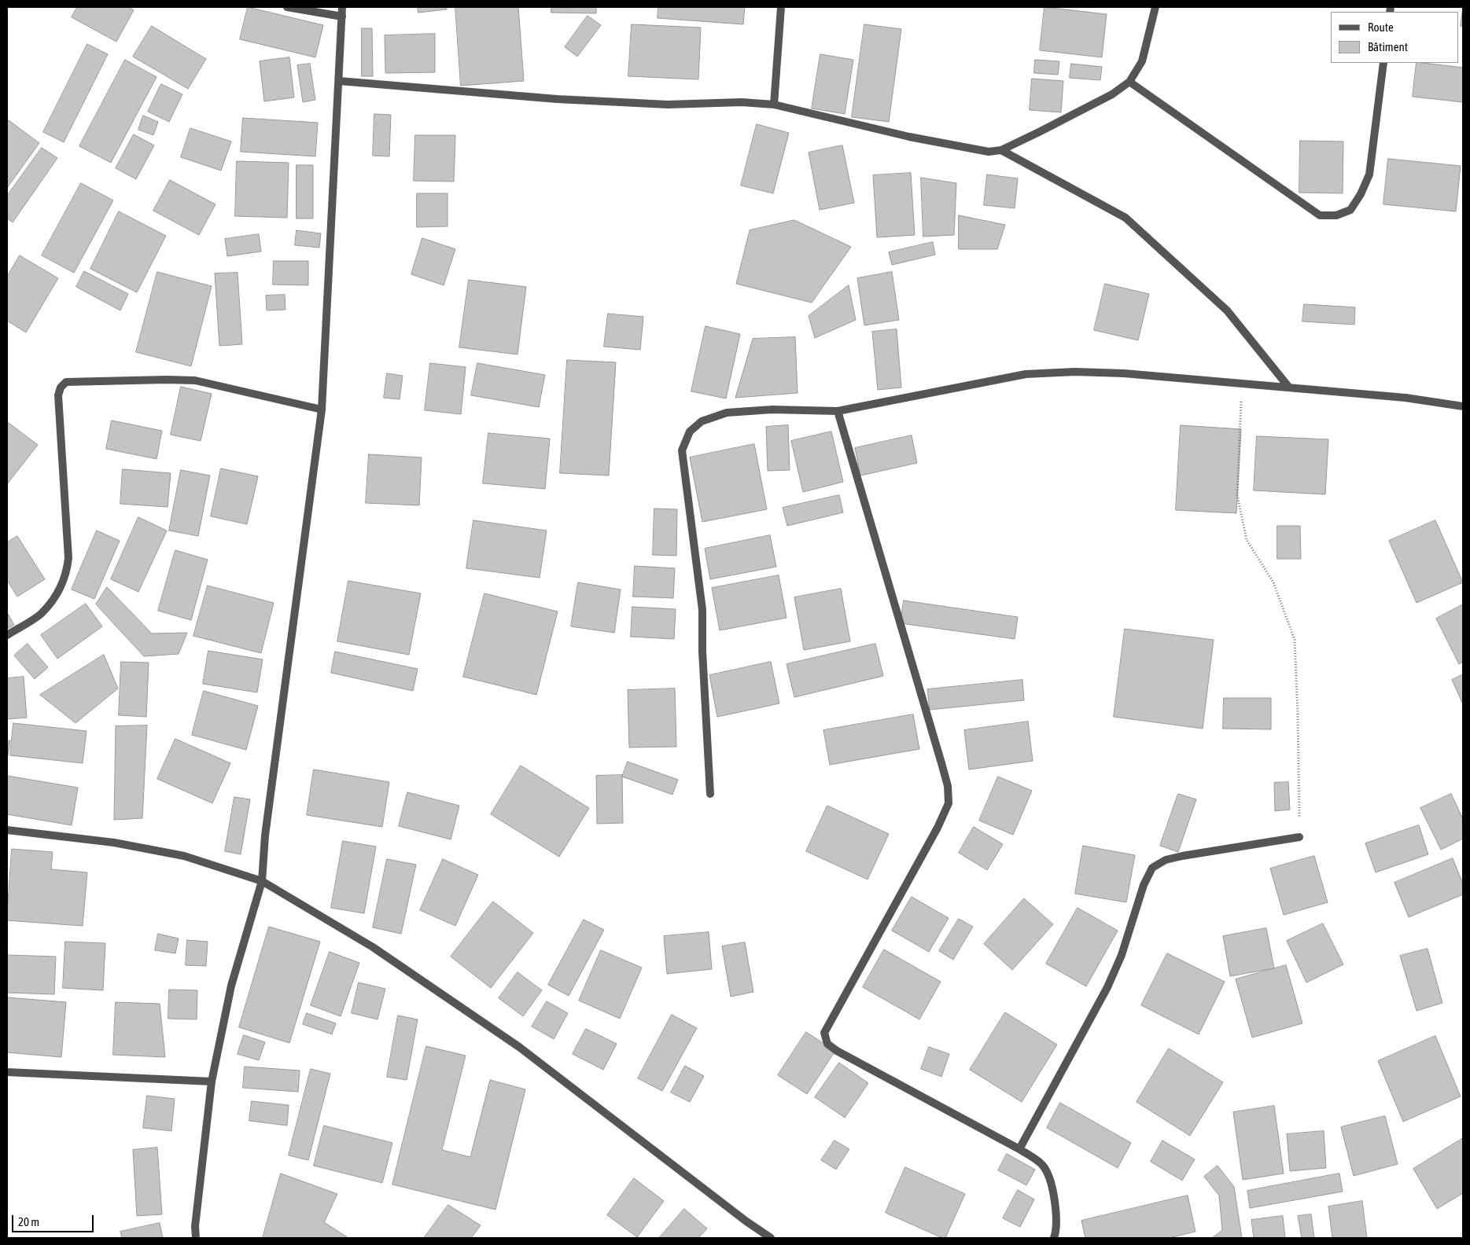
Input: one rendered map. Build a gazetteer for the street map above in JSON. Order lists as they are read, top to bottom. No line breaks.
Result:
{"legend":["Route","Bâtiment"],"scale_bar":"20 m"}
